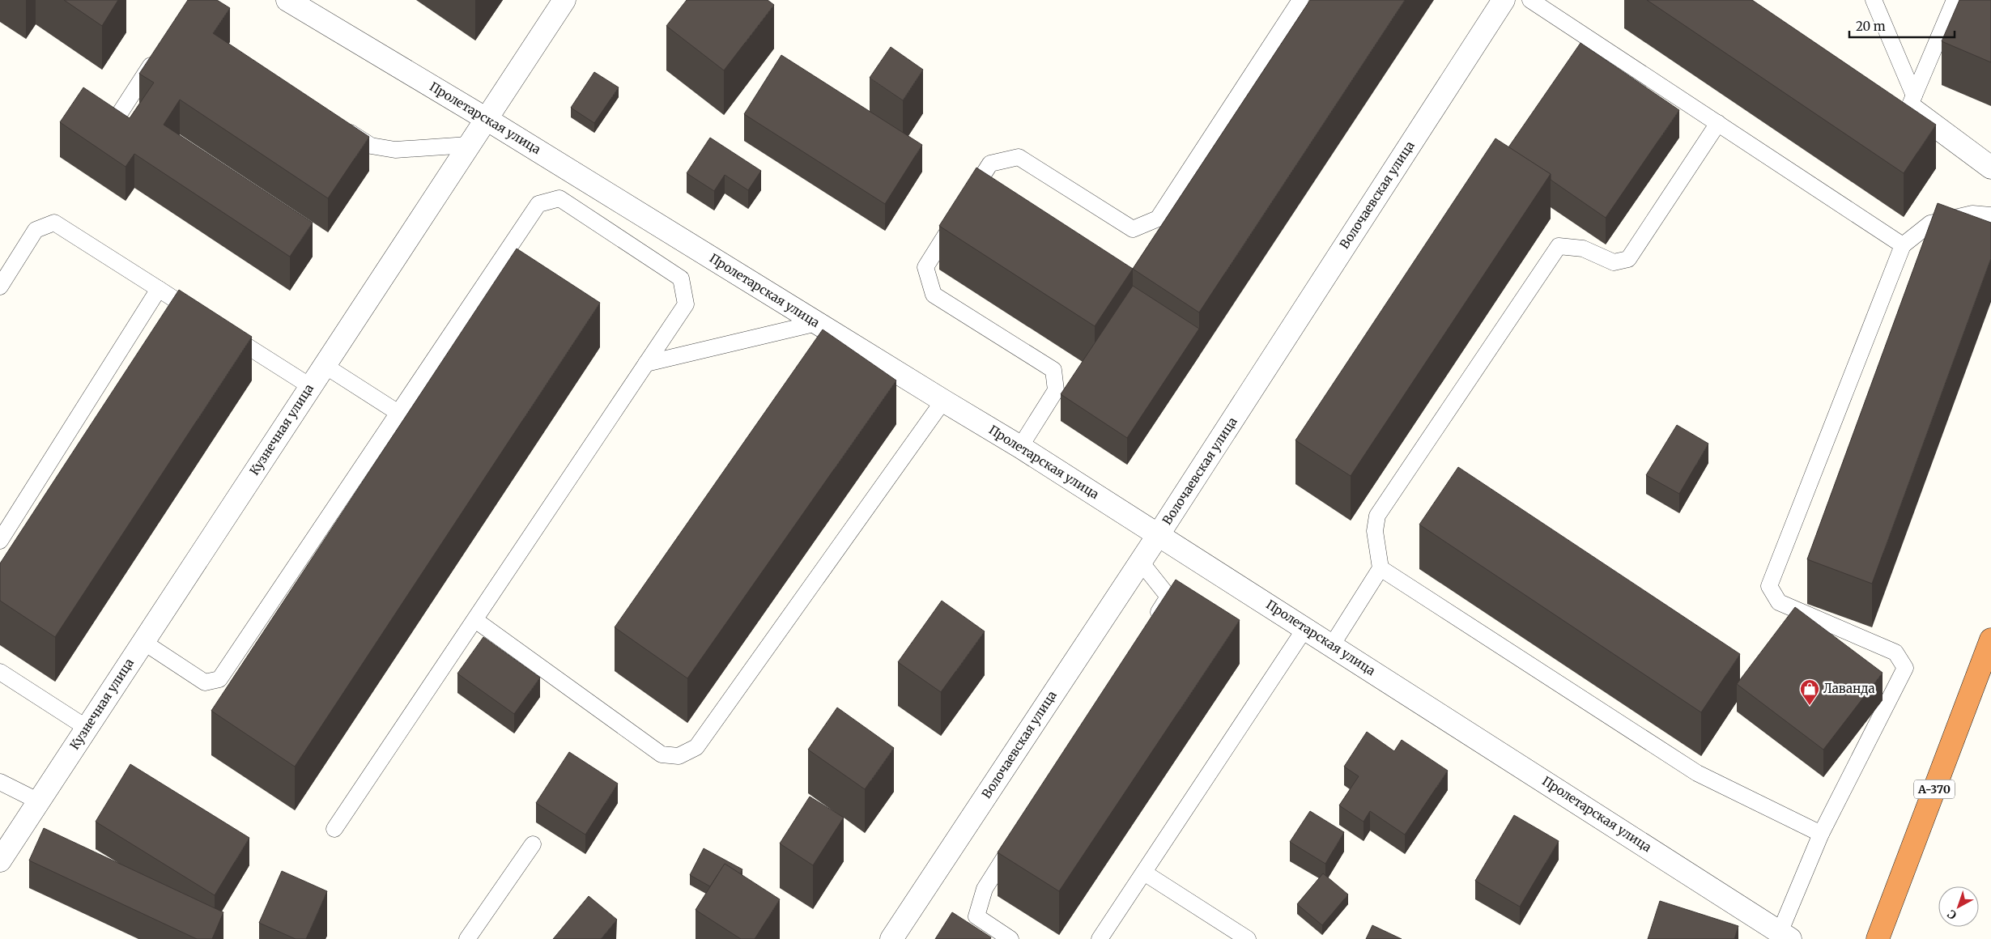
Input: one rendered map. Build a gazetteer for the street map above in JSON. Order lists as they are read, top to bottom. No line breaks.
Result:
{"streets":{"highway":["А-370"],"street":["Пролетарская улица","Волочаевская улица","Кузнечная улица"]},"crossings":[["Пролетарская улица","Волочаевская улица"],["Пролетарская улица","Кузнечная улица"]],"places":{"shop":["Лаванда"]},"scale_bar":"20 m","north":"bottom left"}
